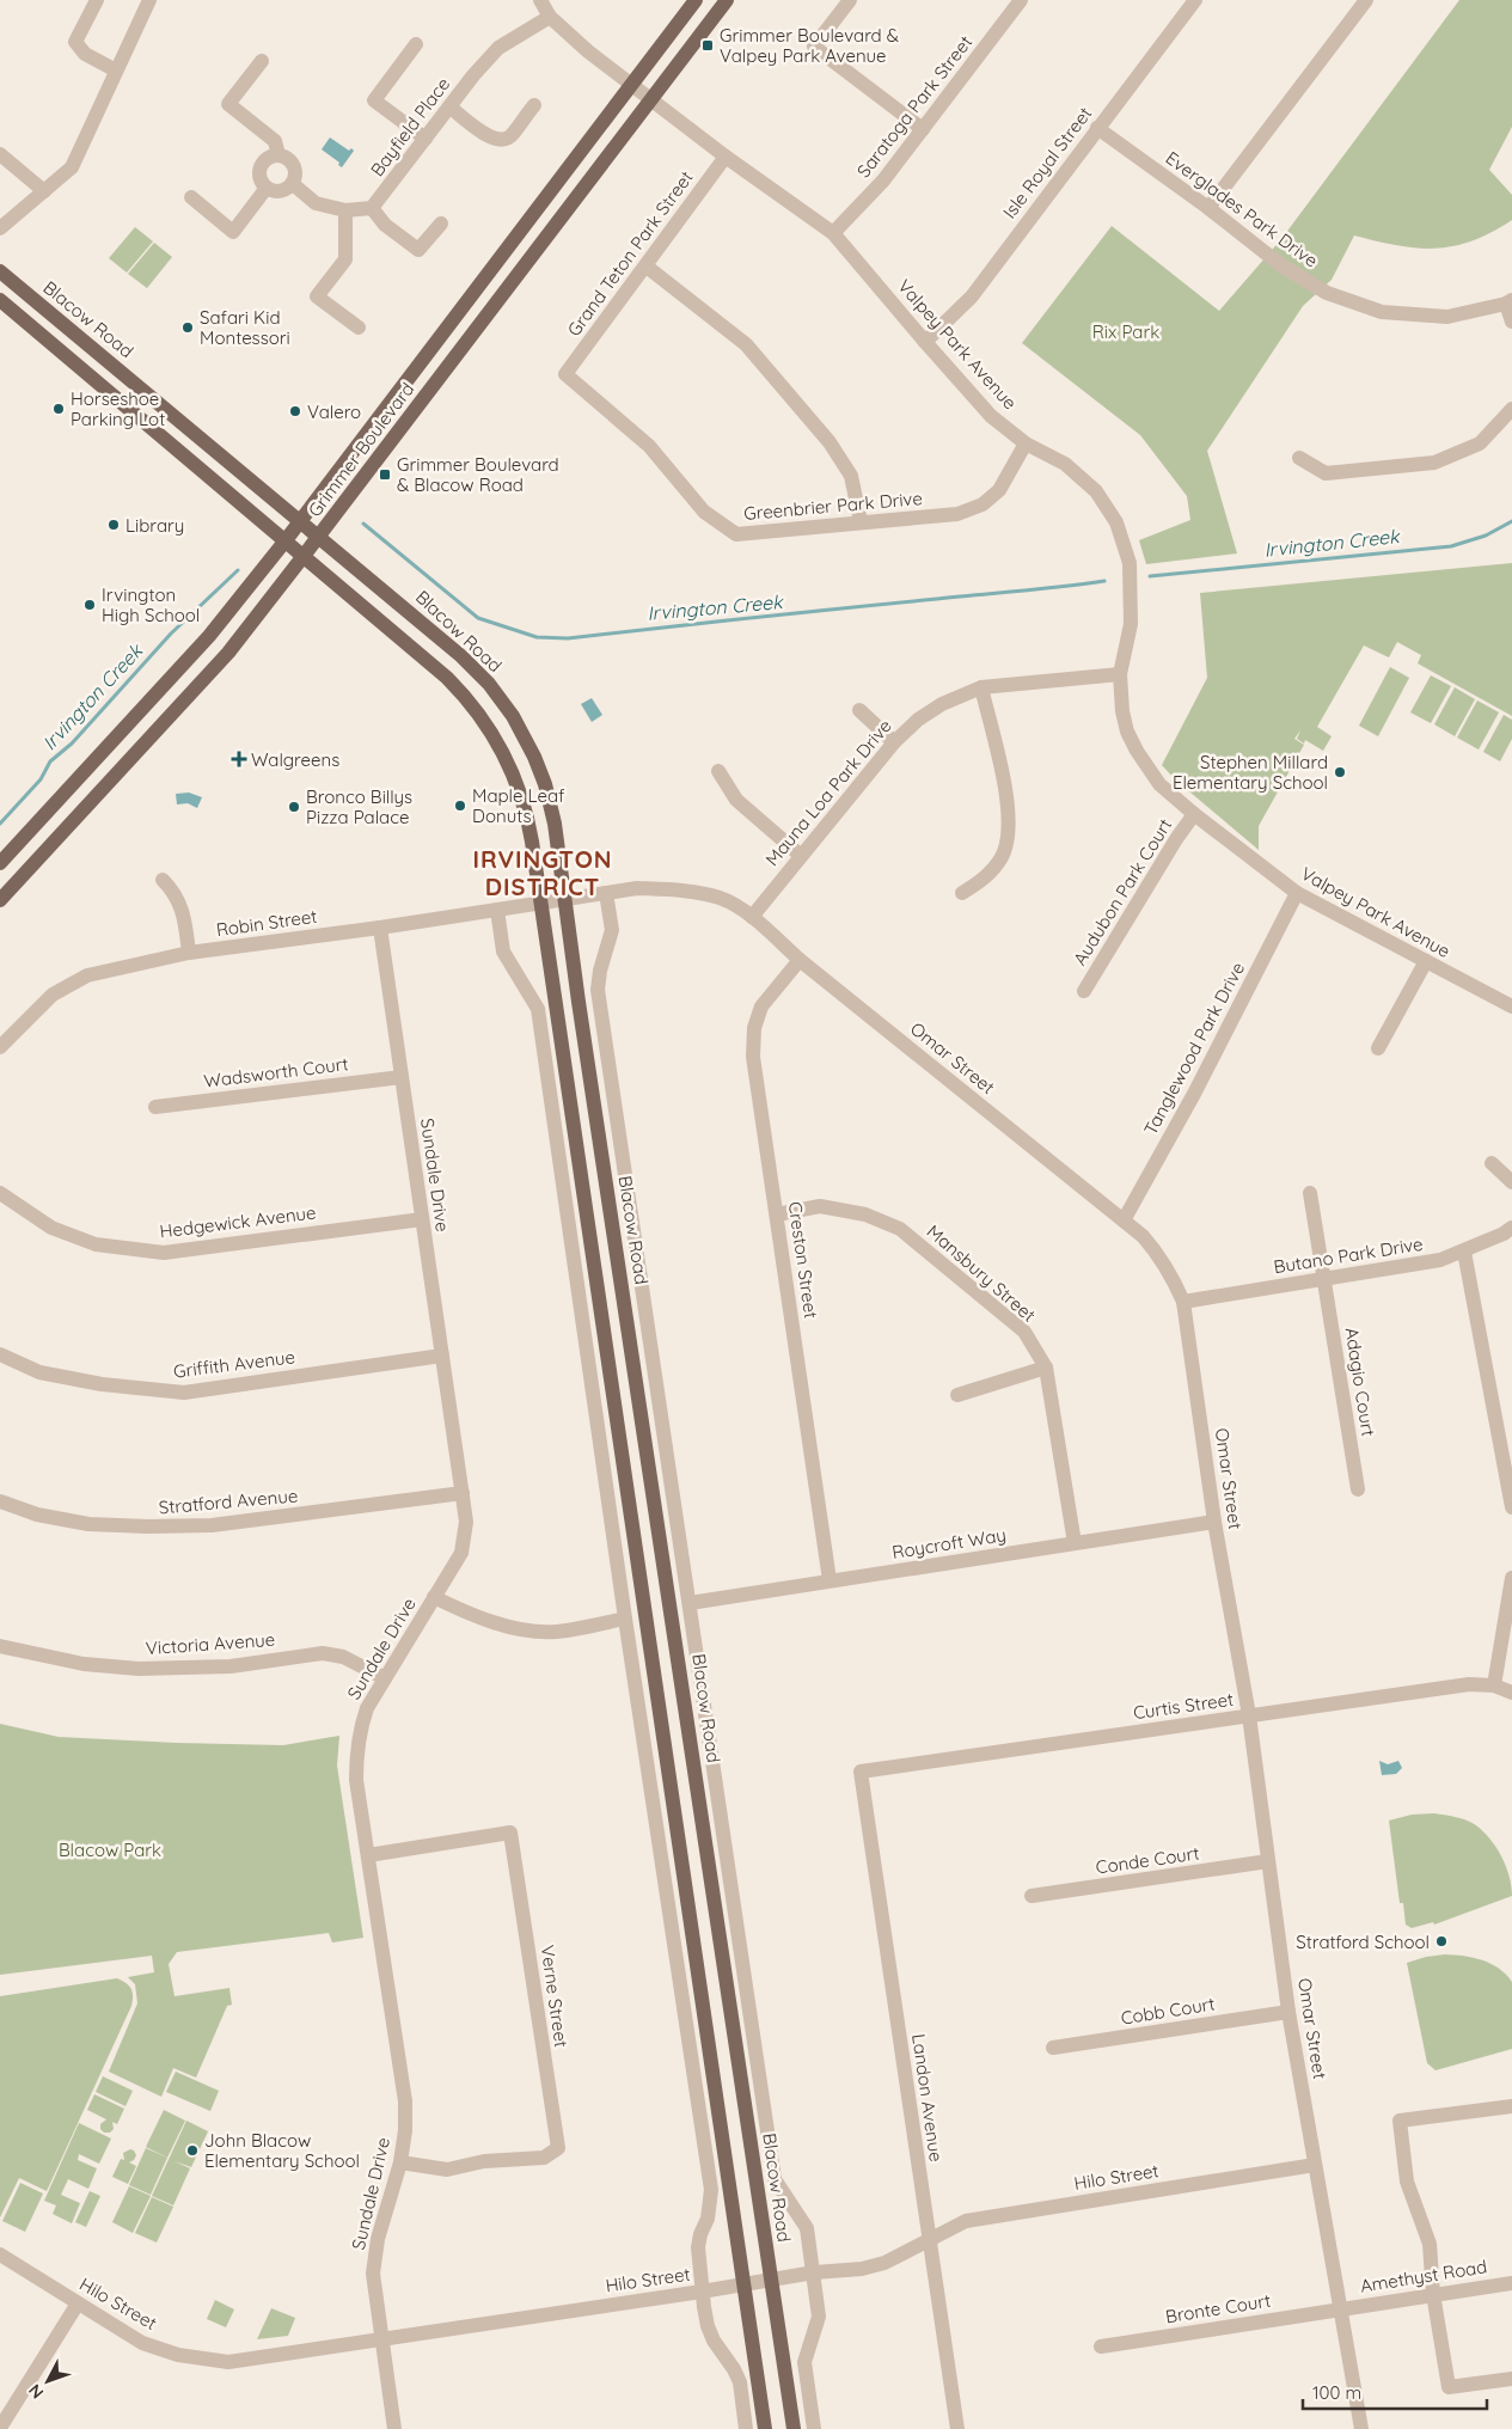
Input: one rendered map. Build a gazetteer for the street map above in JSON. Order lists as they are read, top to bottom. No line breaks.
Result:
{"streets":{"main road":["Blacow Road","Grimmer Boulevard"],"street":["Saratoga Park Street","Bayfield Place","Isle Royal Street","Everglades Park Drive","Grand Teton Park Street","Valpey Park Avenue","Greenbrier Park Drive","Mauna Loa Park Drive","Audubon Park Court","Robin Street","Tanglewood Park Drive","Omar Street","Wadsworth Court","Sundale Drive","Hedgewick Avenue","Butano Park Drive","Creston Street","Mansbury Street","Griffith Avenue","Adagio Court","Stratford Avenue","Roycroft Way","Victoria Avenue","Curtis Street","Conde Court","Verne Street","Cobb Court","Landon Avenue","Hilo Street","Amethyst Road","Bronte Court"]},"crossings":[["Saratoga Park Street","Valpey Park Avenue"],["Bayfield Place","Valpey Park Avenue"],["Isle Royal Street","Everglades Park Drive"],["Isle Royal Street","Valpey Park Avenue"],["Grand Teton Park Street","Valpey Park Avenue"],["Grand Teton Park Street","Greenbrier Park Drive"],["Blacow Road","Grimmer Boulevard"],["Blacow Road","Robin Street"],["Blacow Road","Omar Street"],["Blacow Road","Roycroft Way"],["Blacow Road","Hilo Street"],["Valpey Park Avenue","Grimmer Boulevard"],["Valpey Park Avenue","Greenbrier Park Drive"],["Valpey Park Avenue","Mauna Loa Park Drive"],["Valpey Park Avenue","Audubon Park Court"],["Valpey Park Avenue","Tanglewood Park Drive"],["Mauna Loa Park Drive","Omar Street"],["Robin Street","Omar Street"],["Robin Street","Sundale Drive"],["Tanglewood Park Drive","Omar Street"],["Omar Street","Butano Park Drive"],["Omar Street","Creston Street"],["Omar Street","Roycroft Way"],["Omar Street","Curtis Street"],["Omar Street","Conde Court"],["Omar Street","Cobb Court"],["Omar Street","Hilo Street"],["Omar Street","Amethyst Road"],["Omar Street","Bronte Court"],["Wadsworth Court","Sundale Drive"],["Sundale Drive","Hedgewick Avenue"],["Sundale Drive","Griffith Avenue"],["Sundale Drive","Stratford Avenue"],["Sundale Drive","Victoria Avenue"],["Sundale Drive","Verne Street"],["Sundale Drive","Hilo Street"],["Butano Park Drive","Adagio Court"],["Creston Street","Mansbury Street"],["Creston Street","Roycroft Way"],["Mansbury Street","Roycroft Way"],["Curtis Street","Landon Avenue"],["Landon Avenue","Hilo Street"],["Amethyst Road","Bronte Court"]],"districts":["IRVINGTON DISTRICT"],"water":["Irvington Creek"],"parks":["Rix Park","Blacow Park"],"places":{"transit":["Grimmer Boulevard & Valpey Park Avenue","Grimmer Boulevard & Blacow Road"],"other":["Safari Kid Montessori","Horseshoe Parking Lot","Valero","Library","Irvington High School","Stephen Millard Elementary School","Maple Leaf Donuts","Bronco Billys Pizza Palace","Stratford School","John Blacow Elementary School"],"health":["Walgreens"]},"scale_bar":"100 m","north":"bottom left"}
